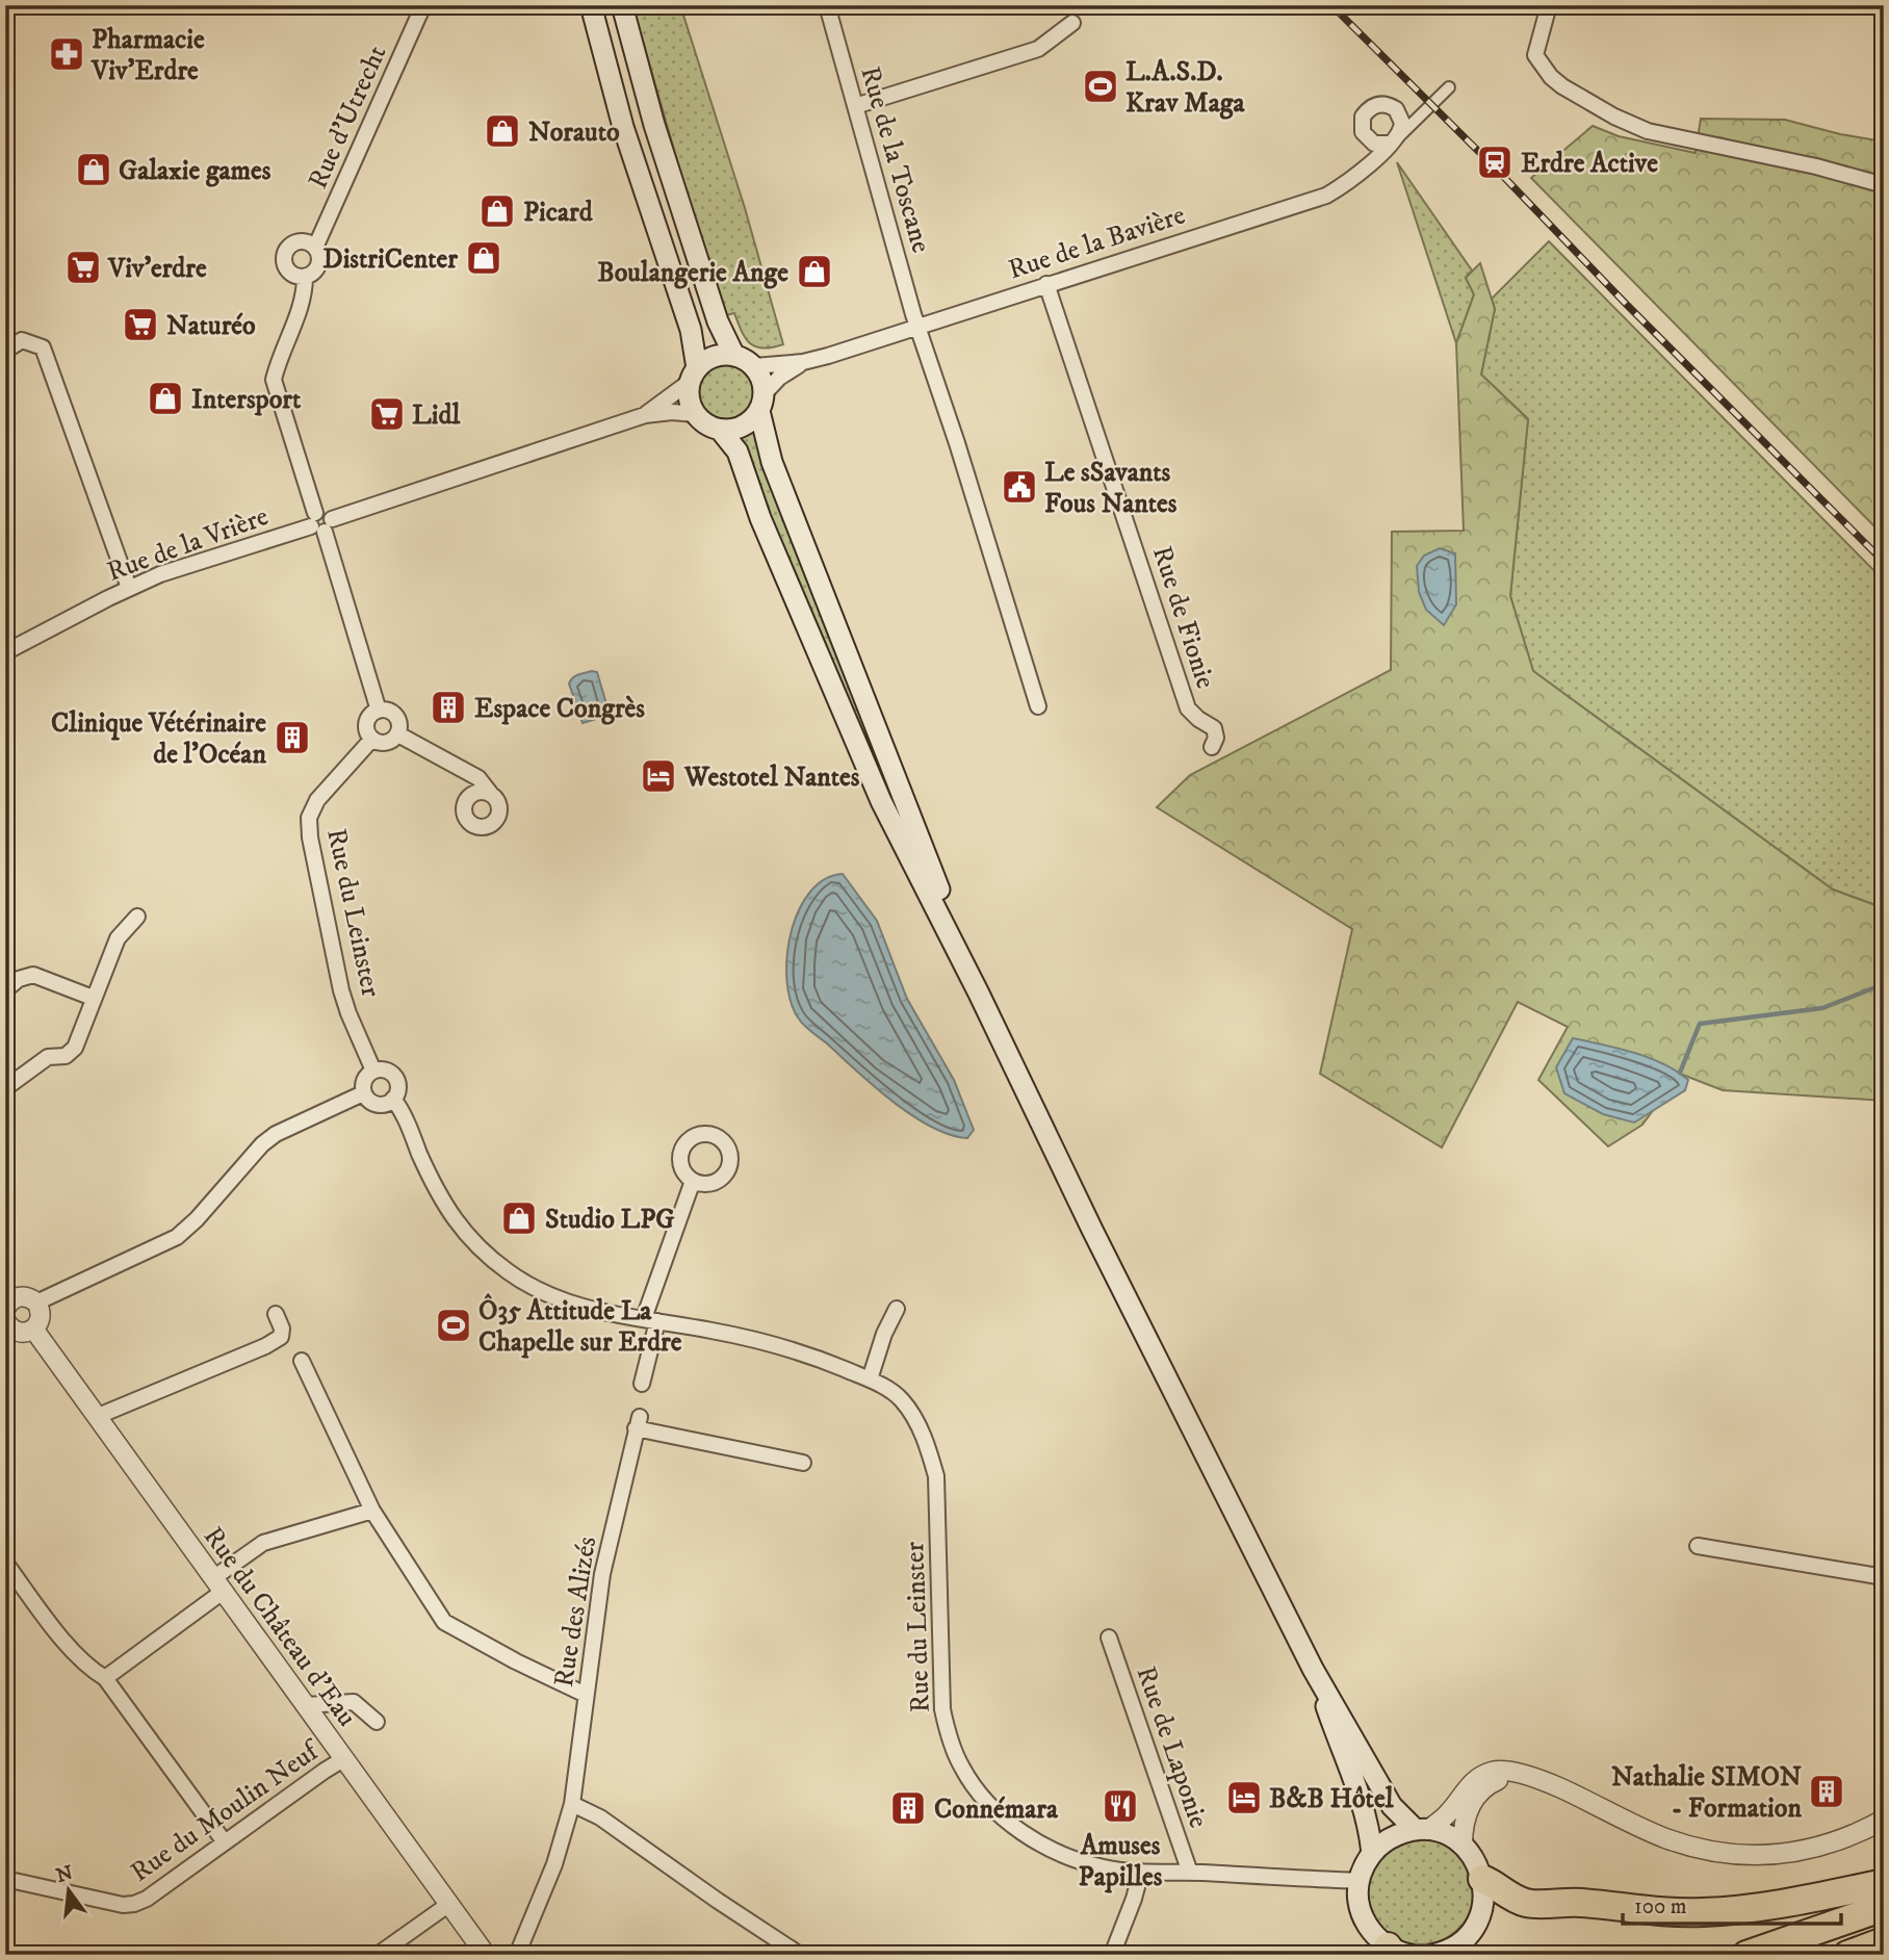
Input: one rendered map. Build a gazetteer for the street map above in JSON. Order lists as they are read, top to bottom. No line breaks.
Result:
{"streets":{"street":["Rue d'Utrecht","Rue de la Toscane","Rue de la Bavière","Rue de la Vrière","Rue de Fionie","Rue du Leinster","Rue des Alizés","Rue du Château d'Eau","Rue de Laponie","Rue du Moulin Neuf"]},"crossings":[["Rue de la Toscane","Rue de la Bavière"],["Rue de la Bavière","Rue de la Vrière"],["Rue de la Bavière","Rue de Fionie"],["Rue du Leinster","Rue de Laponie"],["Rue du Château d'Eau","Rue du Moulin Neuf"]],"places":{"pharmacy":["Pharmacie Viv'Erdre"],"sports":["L.A.S.D. Krav Maga","Ô35 Attitude La Chapelle sur Erdre"],"shop":["Norauto","Galaxie games","Picard","DistriCenter","Boulangerie Ange","Intersport","Studio LPG"],"station":["Erdre Active"],"supermarket":["Viv'erdre","Naturéo","Lidl"],"public building":["Le sSavants Fous Nantes"],"building":["Espace Congrès","Clinique Vétérinaire de l'Océan","Nathalie SIMON - Formation","Connémara"],"hotel":["Westotel Nantes","B&B Hôtel"],"restaurant":["Amuses Papilles"]},"scale_bar":"100 m","north":"top"}
